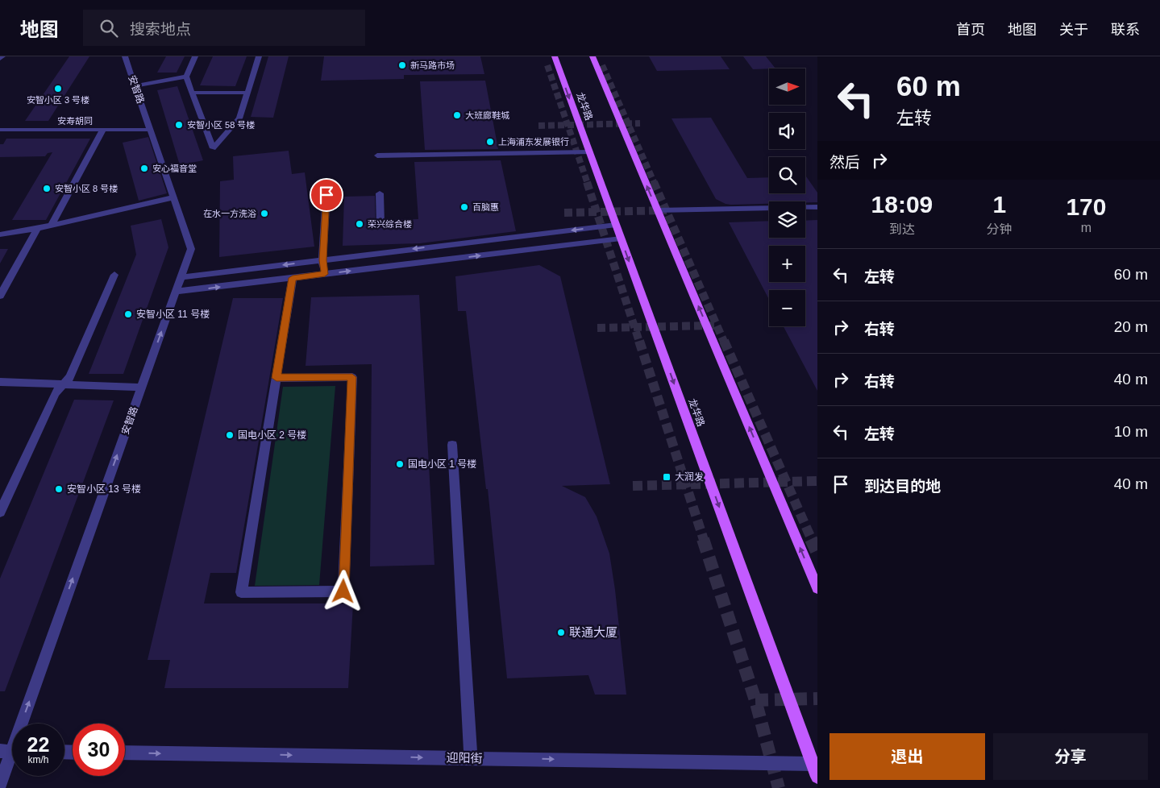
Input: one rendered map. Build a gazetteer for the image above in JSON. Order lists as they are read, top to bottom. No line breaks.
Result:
{"streets":{"main road":["龙华路"],"street":["安智路","安寿胡同","迎阳街"]},"crossings":[["安智路","安寿胡同"],["龙华路","迎阳街"]],"one_way":["迎阳街"],"places":{"other":["新马路市场","安智小区 3 号楼","大班廊鞋城","安智小区 58 号楼","上海浦东发展银行","安心福音堂","安智小区 8 号楼","百脑惠","在水一方洗浴","荣兴综合楼","安智小区 11 号楼","国电小区 2 号楼","国电小区 1 号楼","安智小区 13 号楼","联通大厦"],"transit":["大润发"]},"north":"right","page":{"header":"地图","search":"搜索地点","nav":["首页","地图","关于","联系"],"turn":["60 m","左转"],"map_buttons":["+","−"],"then":"然后","eta":["18:09","到达","1","分钟","170","m"],"list":[{"name":"左转","value":"60 m"},{"name":"右转","value":"20 m"},{"name":"右转","value":"40 m"},{"name":"左转","value":"10 m"},{"name":"到达目的地","value":"40 m"}],"speed":"22 km/h","limit":"30","buttons":["退出","分享"]}}
